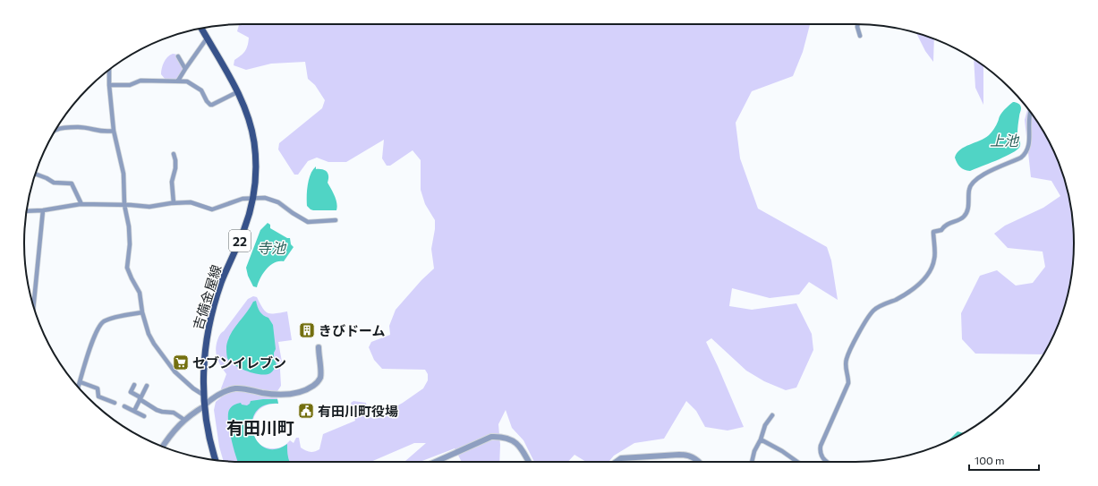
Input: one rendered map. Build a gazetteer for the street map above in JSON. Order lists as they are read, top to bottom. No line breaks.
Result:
{"streets":{"main road":["22","吉備金屋線"]},"districts":["有田川町"],"water":["上池","寺池"],"places":{"building":["きびドーム"],"supermarket":["セブンイレブン"],"public building":["有田川町役場"]},"scale_bar":"100 m"}
